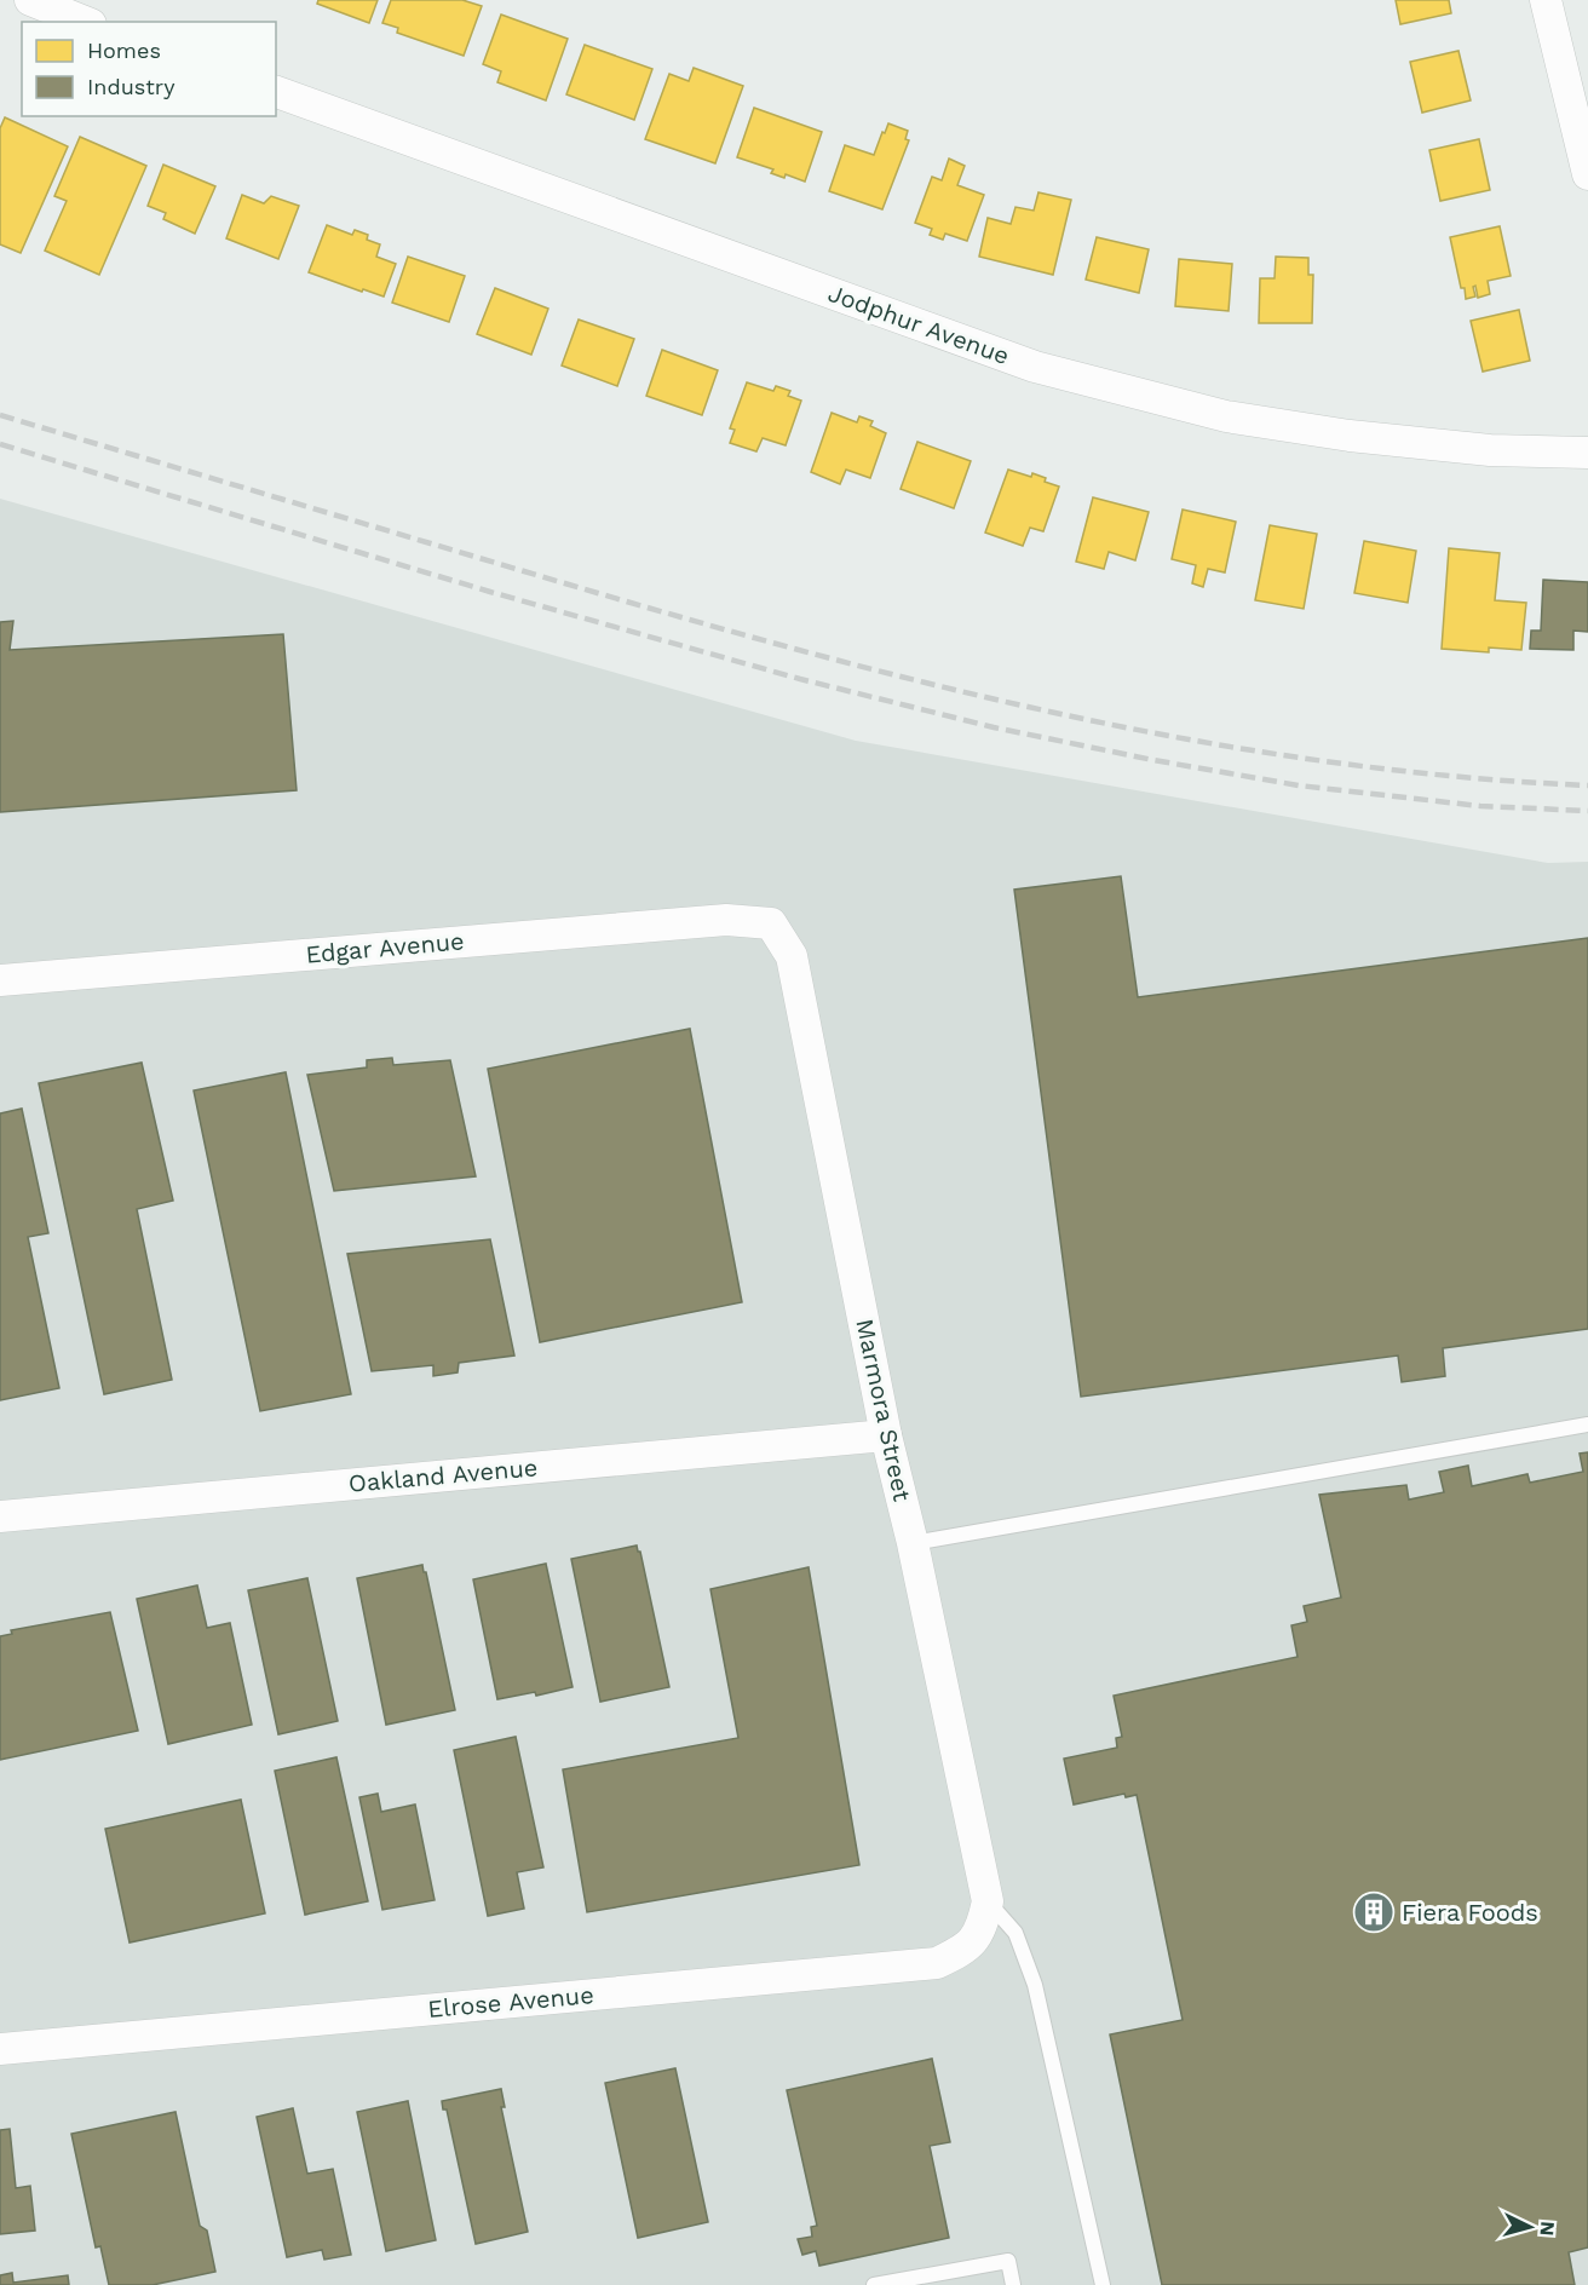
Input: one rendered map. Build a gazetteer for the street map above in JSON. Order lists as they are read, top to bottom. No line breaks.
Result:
{"streets":{"street":["Jodphur Avenue","Edgar Avenue","Marmora Street","Oakland Avenue","Elrose Avenue"]},"crossings":[["Edgar Avenue","Marmora Street"],["Marmora Street","Oakland Avenue"],["Marmora Street","Elrose Avenue"]],"places":{"building":["Fiera Foods"]},"legend":["Homes","Industry"],"north":"right"}
